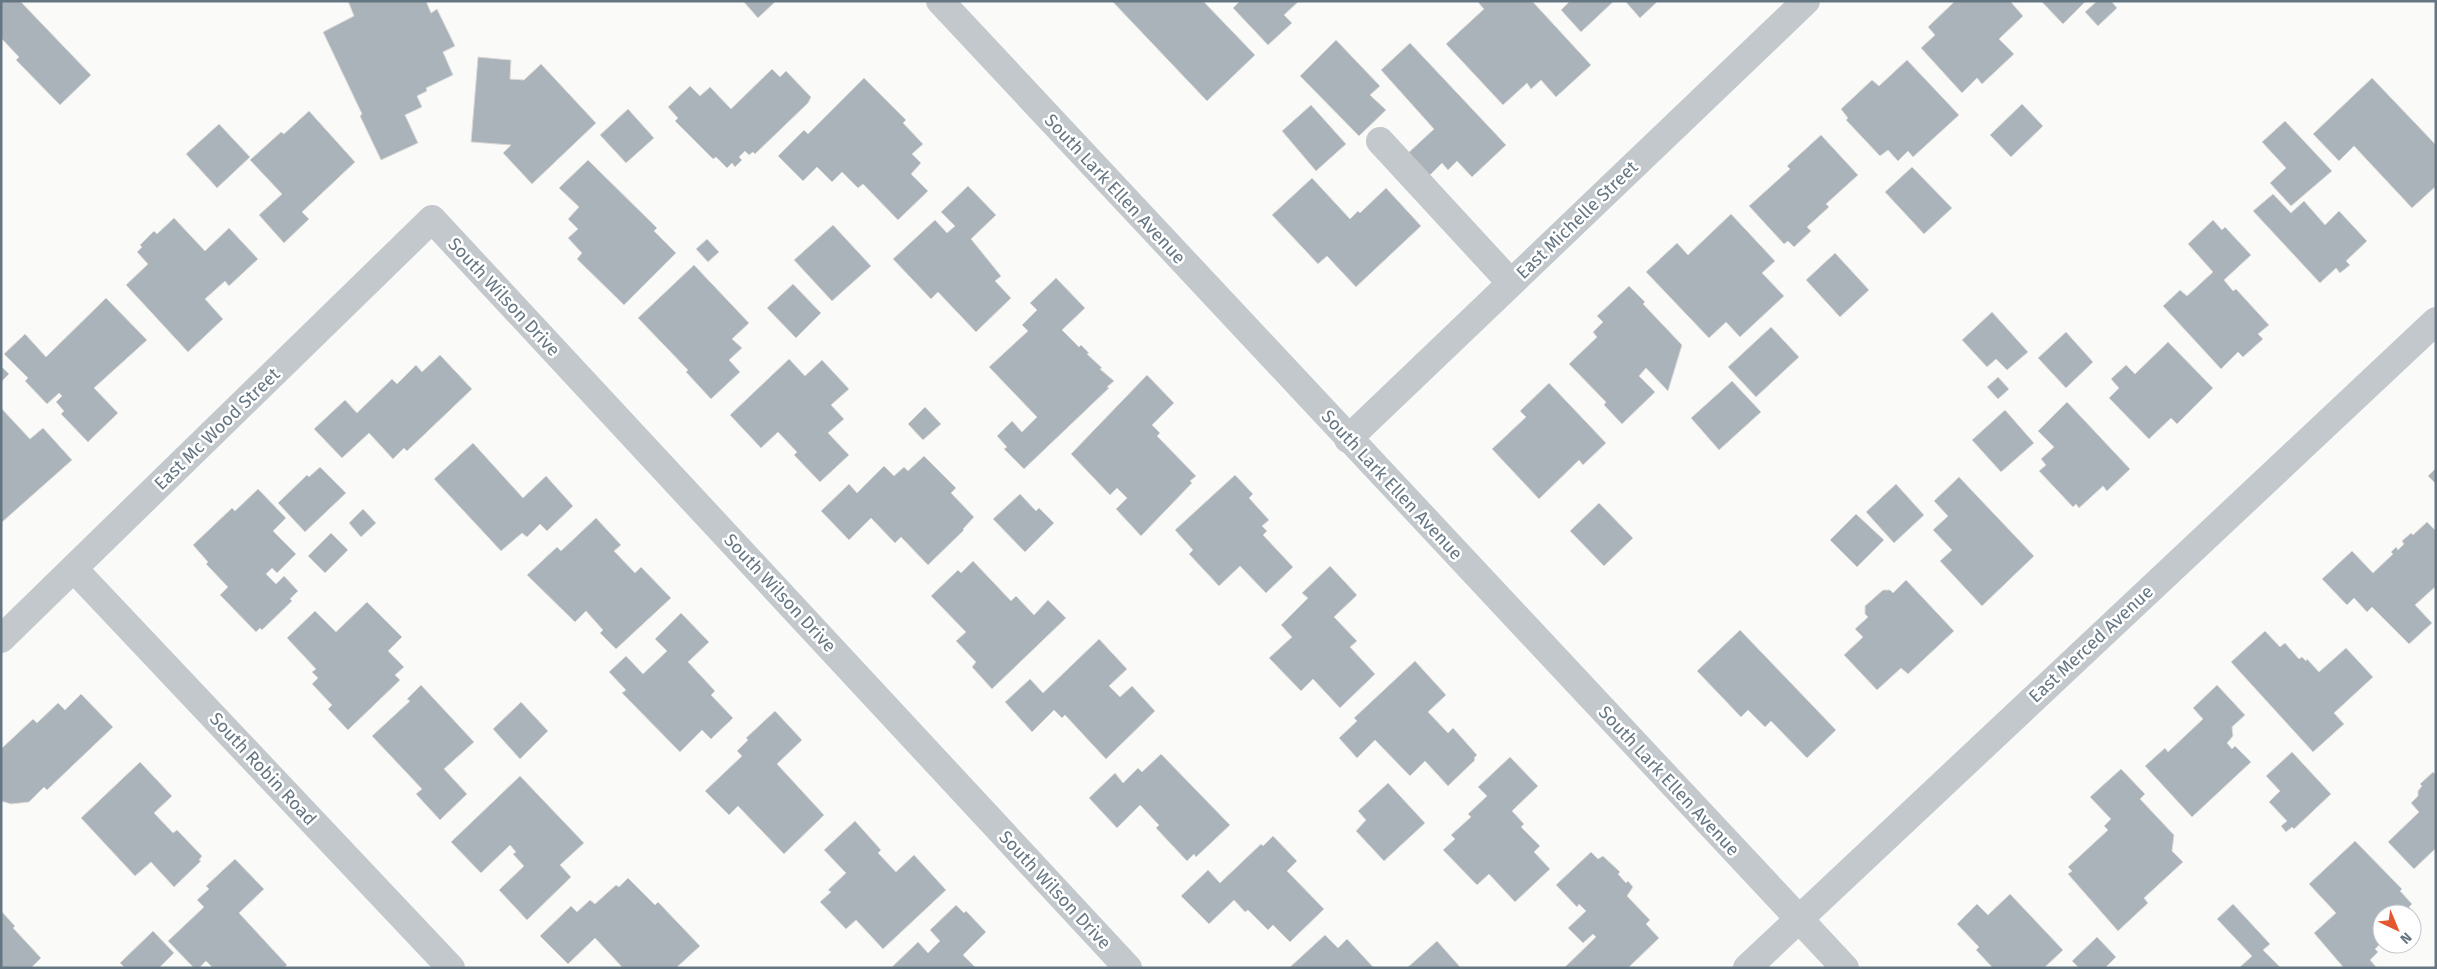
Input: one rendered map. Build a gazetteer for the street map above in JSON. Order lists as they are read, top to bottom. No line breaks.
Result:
{"streets":{"street":["South Lark Ellen Avenue","East Michelle Street","South Wilson Drive","East Mc Wood Street","East Merced Avenue","South Robin Road"]},"crossings":[["South Lark Ellen Avenue","East Michelle Street"],["South Lark Ellen Avenue","East Merced Avenue"],["South Wilson Drive","East Mc Wood Street"],["East Mc Wood Street","South Robin Road"]],"north":"bottom right"}
